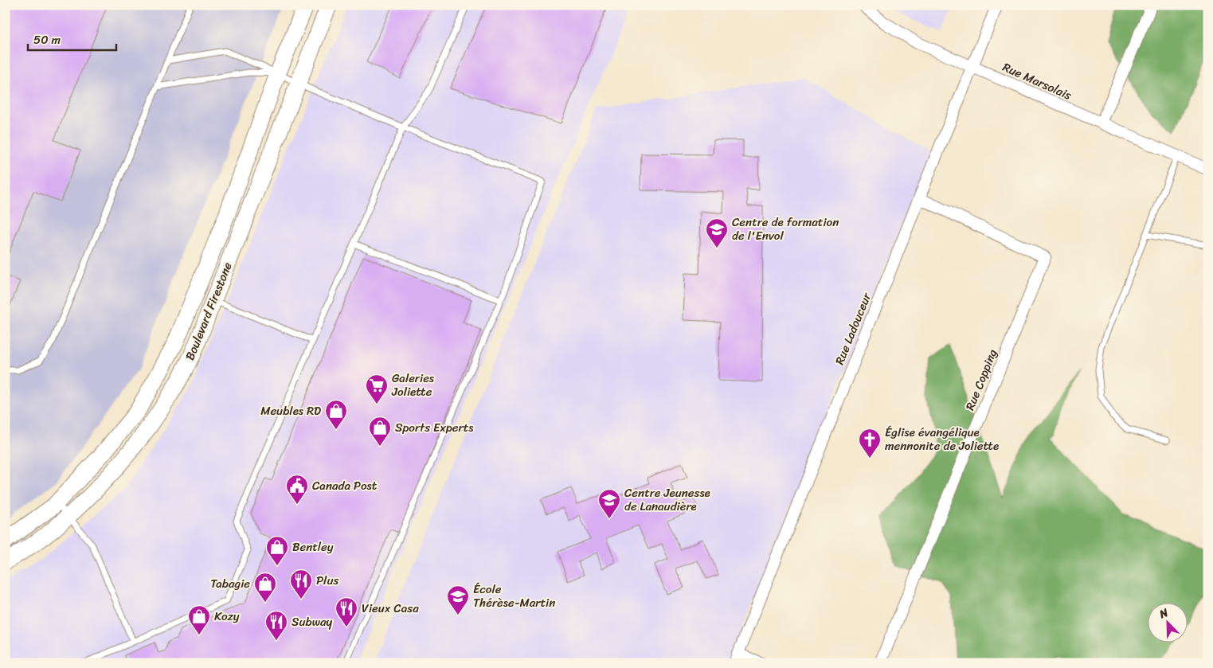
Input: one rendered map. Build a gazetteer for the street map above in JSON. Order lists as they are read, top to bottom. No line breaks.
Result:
{"streets":{"main road":["Boulevard Firestone"],"street":["Rue Marsolais","Rue Ladouceur","Rue Copping"]},"crossings":[["Rue Marsolais","Rue Ladouceur"],["Rue Ladouceur","Rue Copping"]],"places":{"school or university":["Centre de formation de l'Envol","Centre Jeunesse de Lanaudière","École Thérèse-Martin"],"supermarket":["Galeries Joliette"],"shop":["Meubles RD","Sports Experts","Bentley","Tabagie","Kozy"],"church":["Église évangélique mennonite de Joliette"],"public building":["Canada Post"],"restaurant":["Plus","Vieux Casa","Subway"]},"scale_bar":"50 m","north":"top left"}
